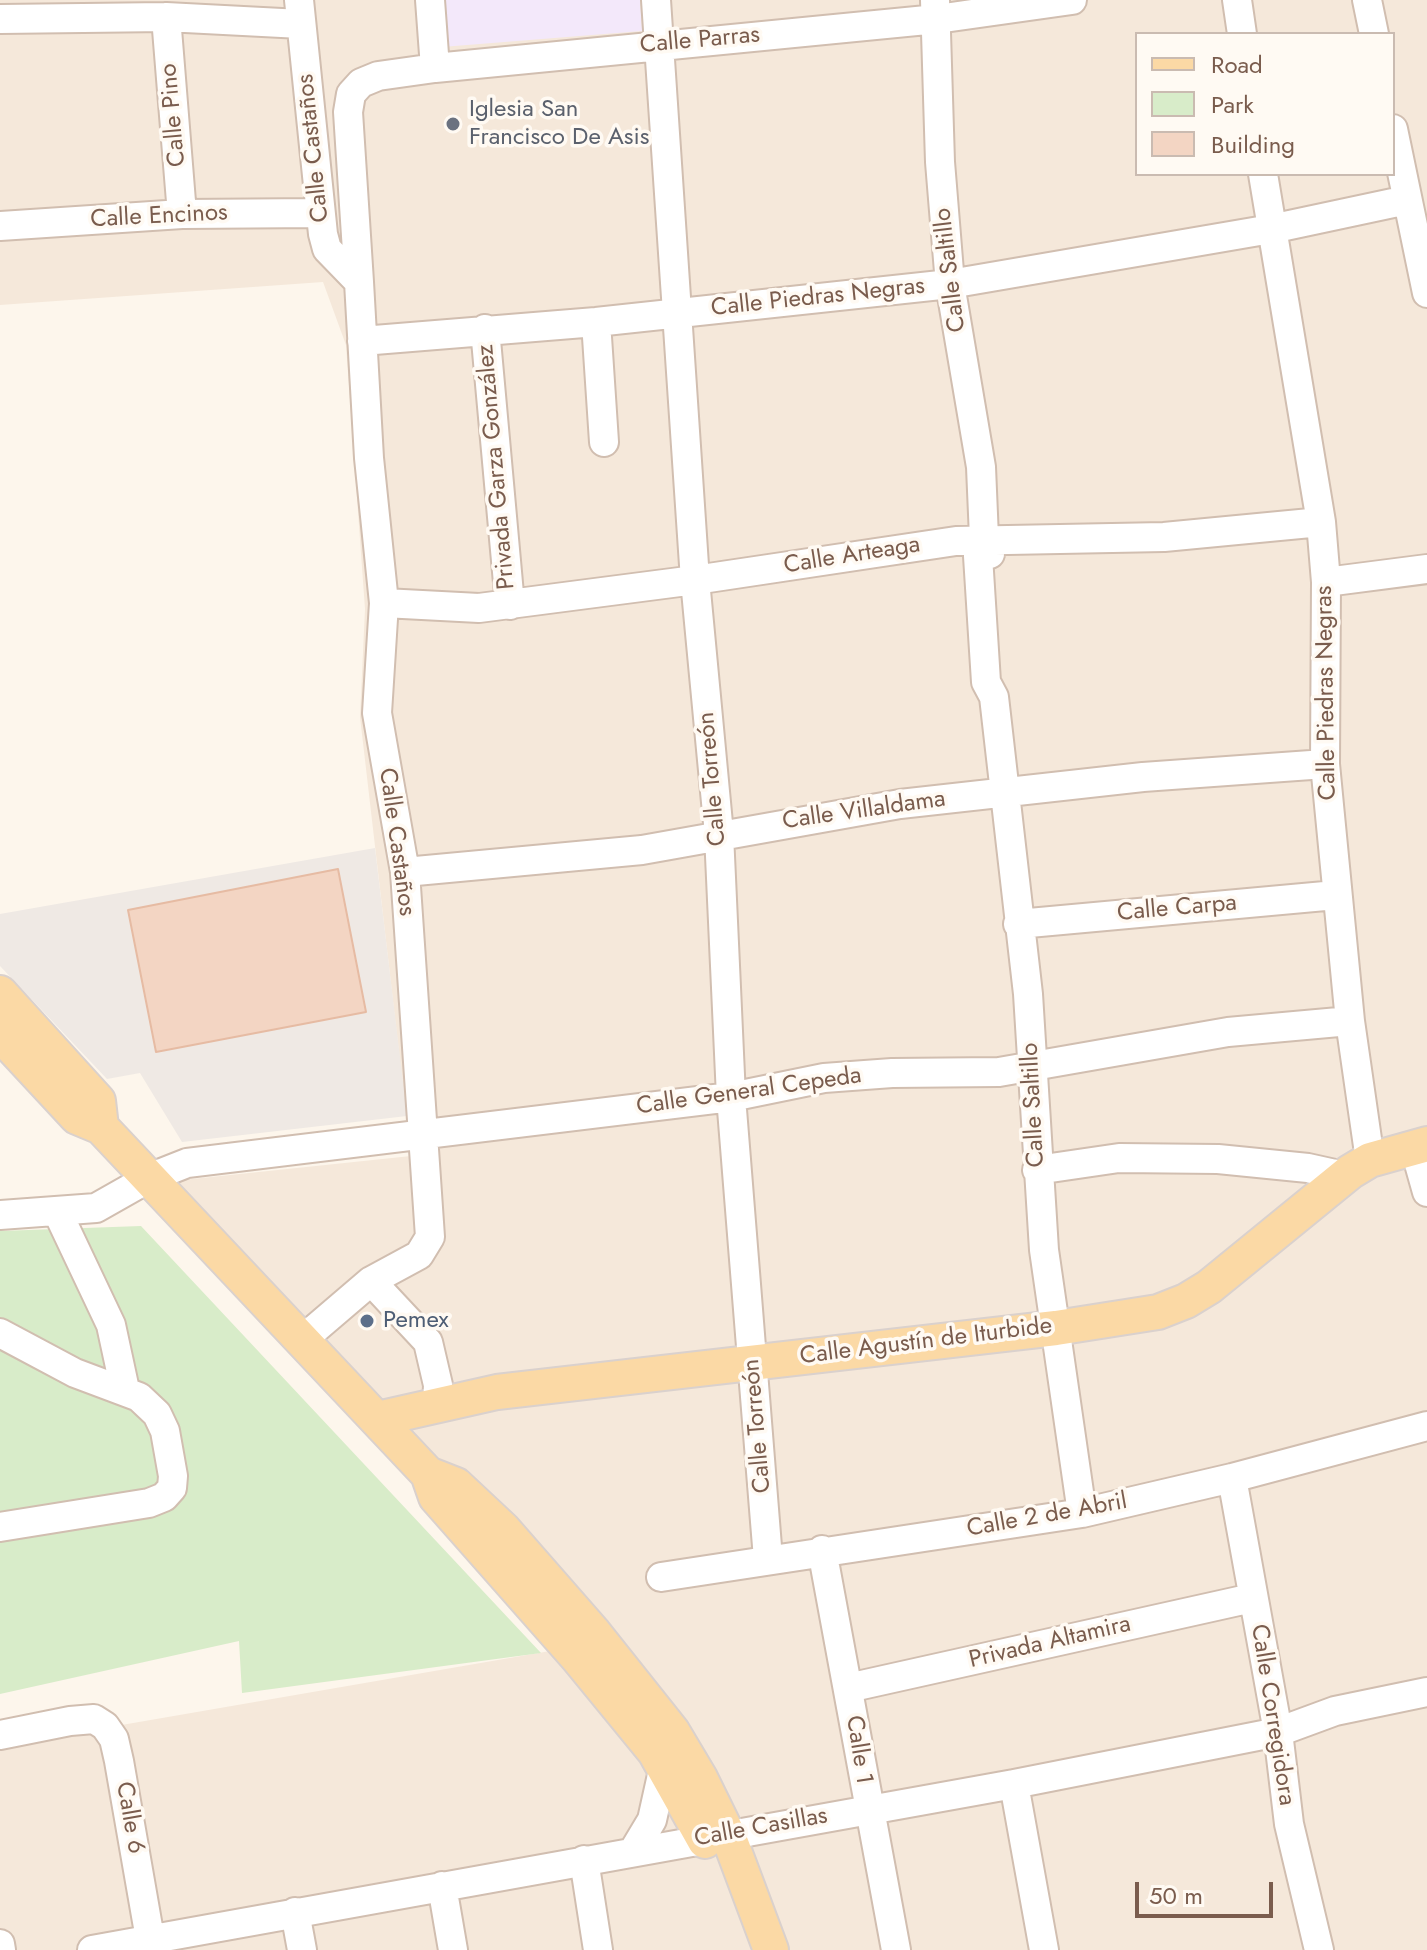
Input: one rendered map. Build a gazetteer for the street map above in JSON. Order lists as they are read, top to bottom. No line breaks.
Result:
{"streets":{"main road":["Calle Agustín de Iturbide"],"street":["Calle Parras","Calle Pino","Calle Castaños","Calle Encinos","Calle Saltillo","Calle Piedras Negras","Privada Garza González","Calle Arteaga","Calle Torreón","Calle Villaldama","Calle Carpa","Calle General Cepeda","Calle 2 de Abril","Privada Altamira","Calle Corregidora","Calle 1","Calle 6","Calle Casillas"]},"crossings":[["Calle Parras","Calle Castaños"],["Calle Parras","Calle Saltillo"],["Calle Parras","Calle Torreón"],["Calle Pino","Calle Encinos"],["Calle Castaños","Calle Encinos"],["Calle Castaños","Calle Piedras Negras"],["Calle Castaños","Calle Arteaga"],["Calle Castaños","Calle Villaldama"],["Calle Castaños","Calle General Cepeda"],["Calle Saltillo","Calle Piedras Negras"],["Calle Saltillo","Calle Arteaga"],["Calle Saltillo","Calle Villaldama"],["Calle Saltillo","Calle Carpa"],["Calle Saltillo","Calle General Cepeda"],["Calle Saltillo","Calle Agustín de Iturbide"],["Calle Saltillo","Calle 2 de Abril"],["Calle Piedras Negras","Privada Garza González"],["Calle Piedras Negras","Calle Arteaga"],["Calle Piedras Negras","Calle Torreón"],["Calle Piedras Negras","Calle Villaldama"],["Calle Piedras Negras","Calle Carpa"],["Calle Piedras Negras","Calle General Cepeda"],["Calle Piedras Negras","Calle Agustín de Iturbide"],["Privada Garza González","Calle Arteaga"],["Calle Arteaga","Calle Torreón"],["Calle Torreón","Calle Villaldama"],["Calle Torreón","Calle General Cepeda"],["Calle Torreón","Calle Agustín de Iturbide"],["Calle Torreón","Calle 2 de Abril"],["Calle 2 de Abril","Calle Corregidora"],["Calle 2 de Abril","Calle 1"],["Privada Altamira","Calle Corregidora"],["Privada Altamira","Calle 1"],["Calle Corregidora","Calle Casillas"],["Calle 1","Calle Casillas"],["Calle 6","Calle Casillas"]],"places":["Iglesia San Francisco De Asis","Pemex"],"legend":["Road","Park","Building"],"scale_bar":"50 m"}
